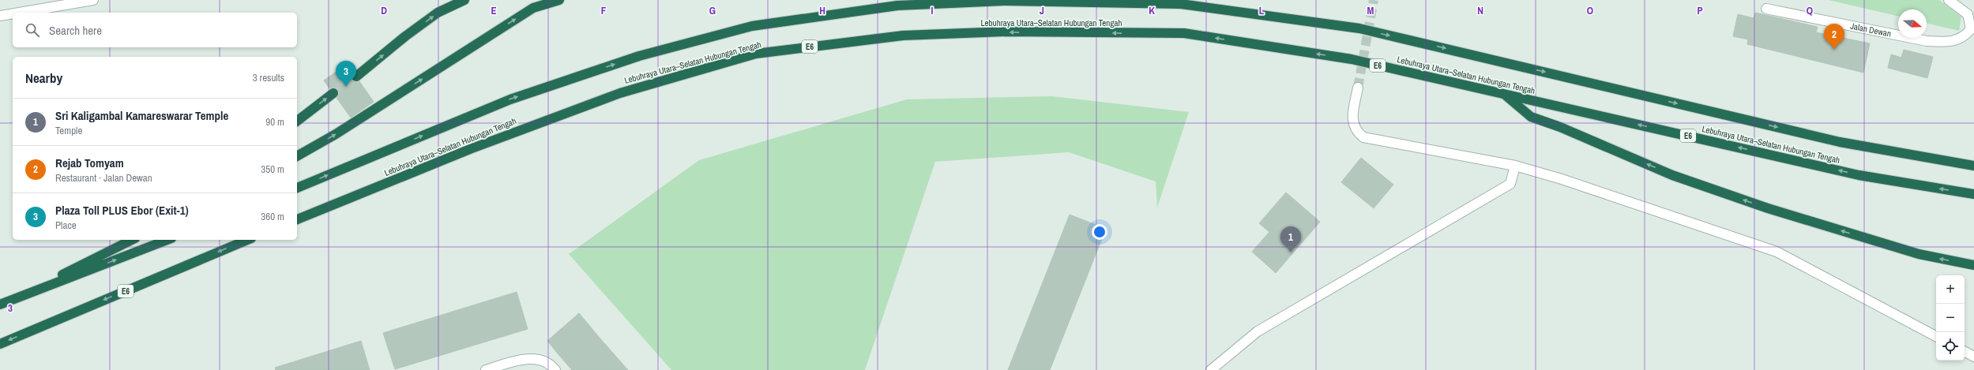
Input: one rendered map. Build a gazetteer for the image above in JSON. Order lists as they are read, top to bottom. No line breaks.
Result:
{"streets":{"highway":["Lebuhraya Utara–Selatan Hubungan Tengah","E6"],"street":["Jalan Dewan"]},"north":"right","page":{"search":"Search here","pins":["2","3","1"],"heading":["Nearby","3 results"],"list":[{"mark":"1","name":"Sri Kaligambal Kamareswarar Temple","note":"Temple","value":"90 m"},{"mark":"2","name":"Rejab Tomyam","note":"Restaurant · Jalan Dewan","value":"350 m"},{"mark":"3","name":"Plaza Toll PLUS Ebor (Exit-1)","note":"Place","value":"360 m"}],"map_buttons":["+","−"]},"grid":{"columns":["D","E","F","G","H","I","J","K","L","M","N","O","P","Q"],"rows":["3"]}}
